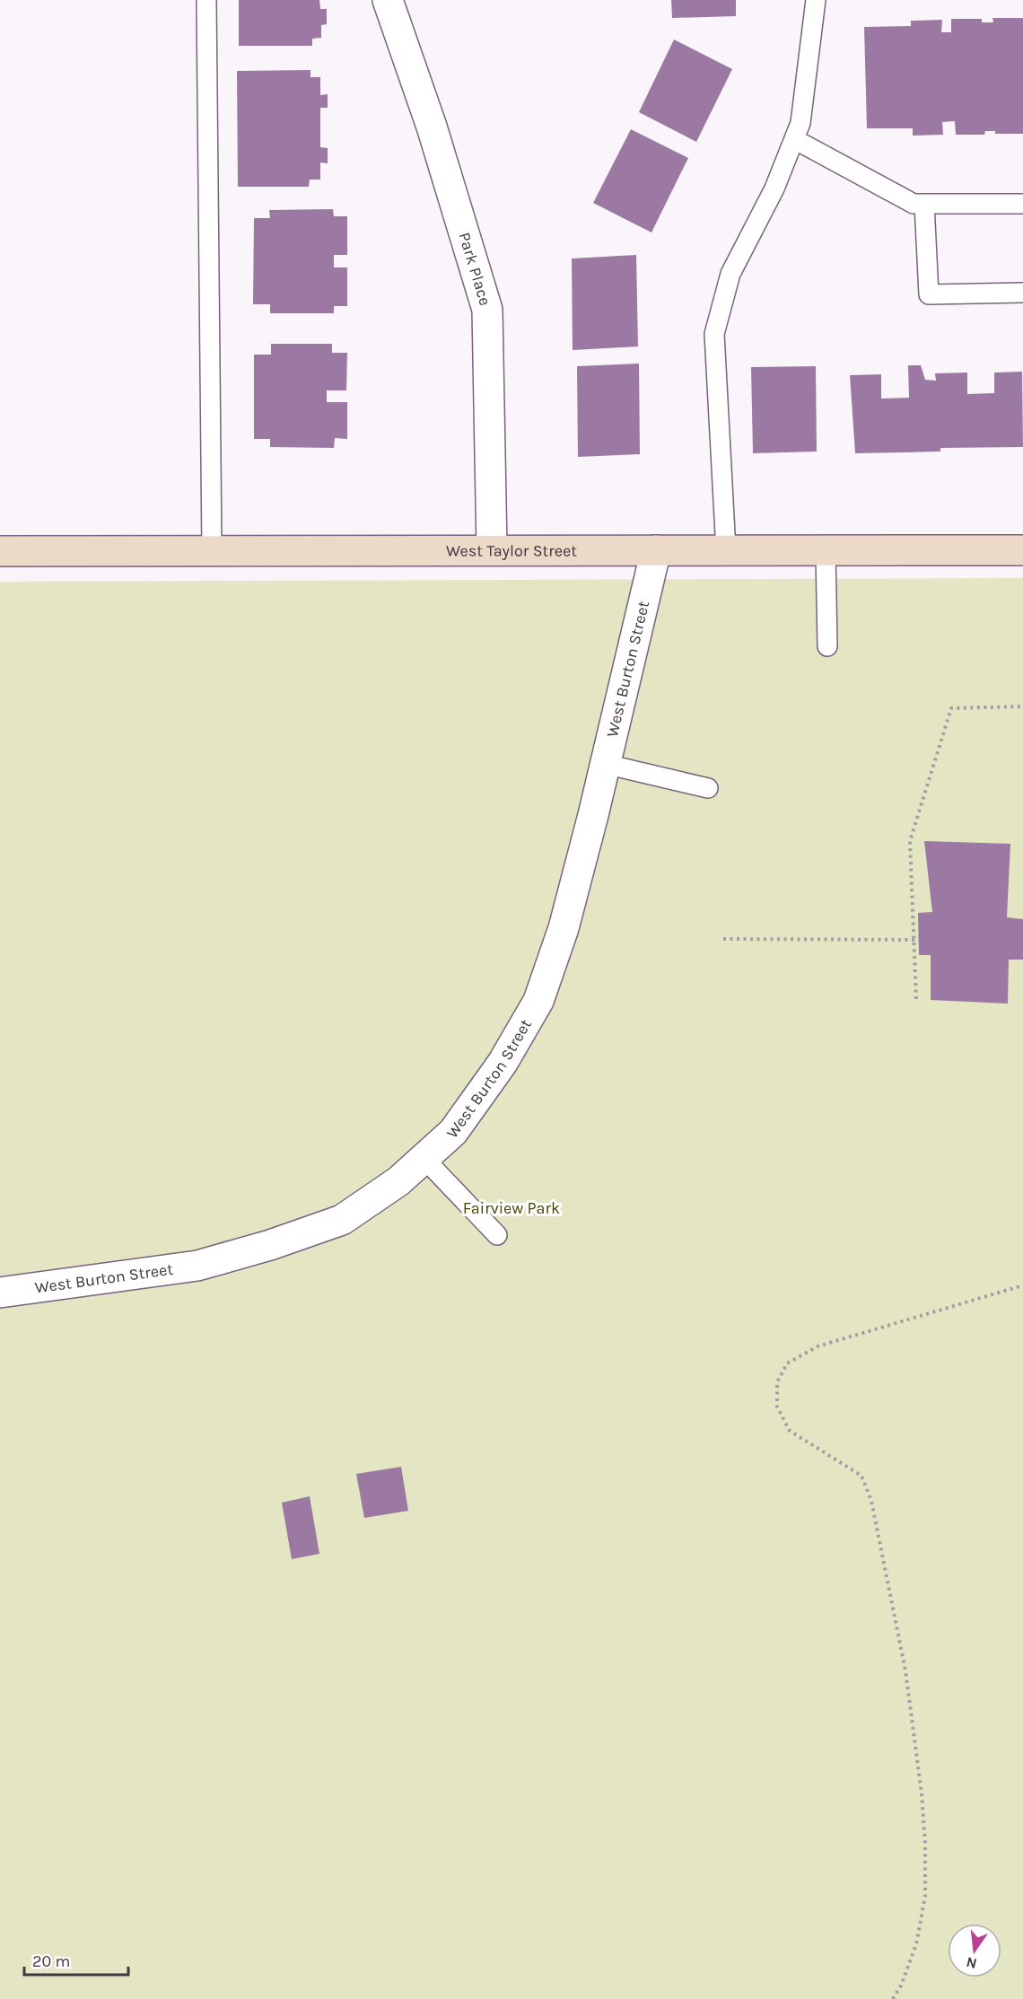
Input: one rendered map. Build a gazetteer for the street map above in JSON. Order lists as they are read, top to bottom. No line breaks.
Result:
{"streets":{"main road":["West Taylor Street"],"street":["Park Place","West Burton Street"]},"crossings":[["Park Place","West Taylor Street"],["West Taylor Street","West Burton Street"]],"parks":["Fairview Park"],"scale_bar":"20 m","north":"bottom"}
